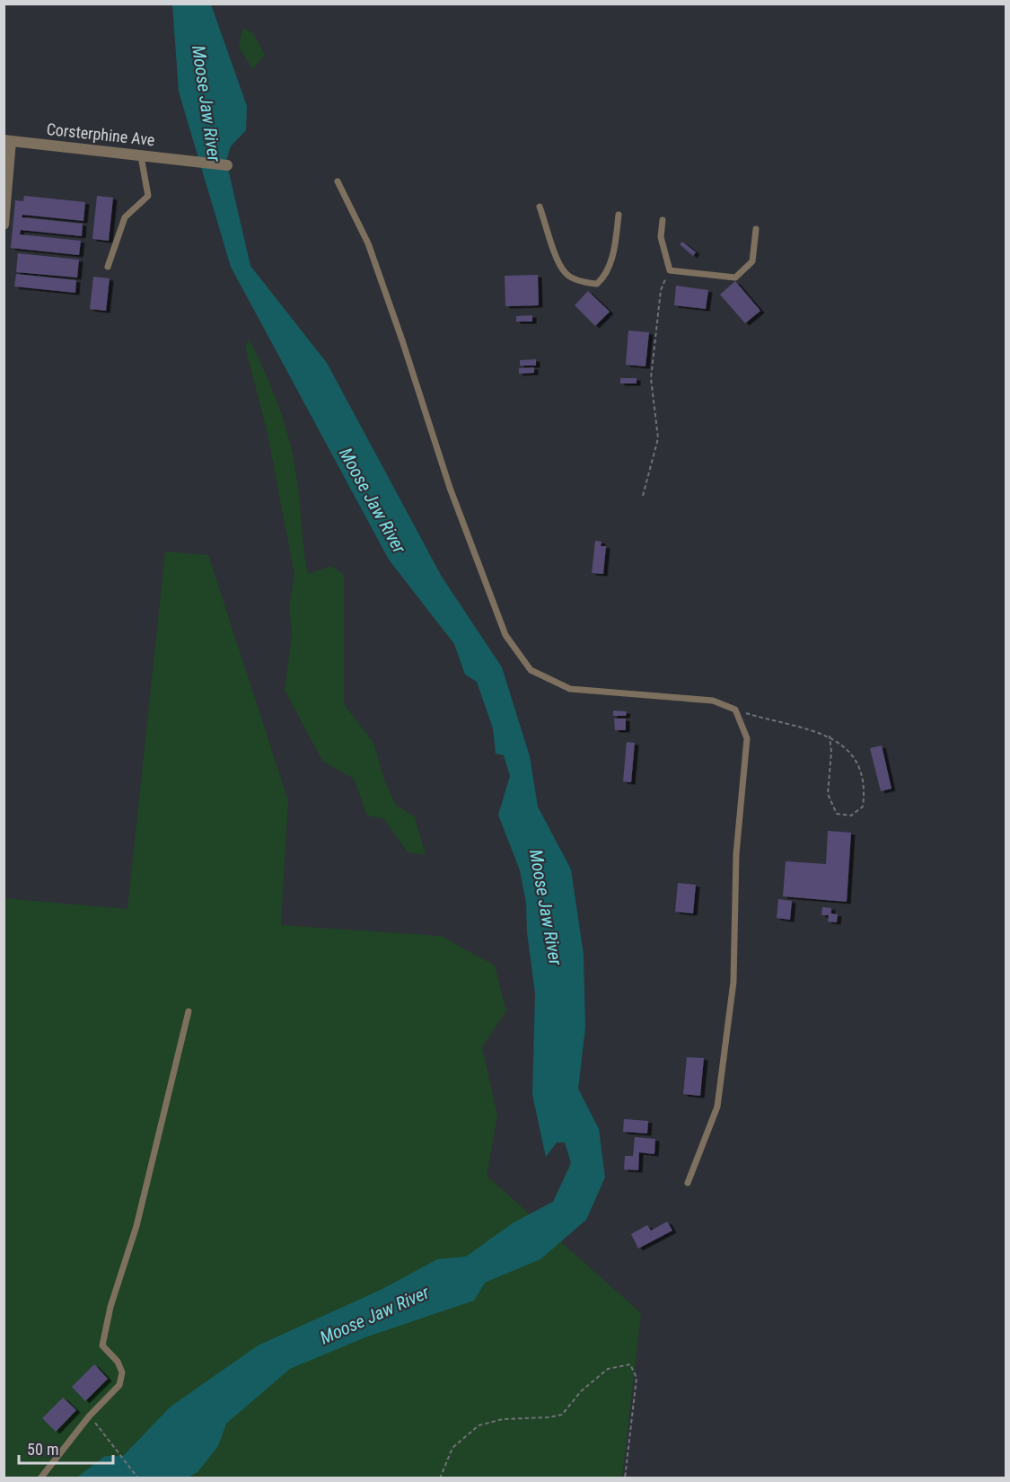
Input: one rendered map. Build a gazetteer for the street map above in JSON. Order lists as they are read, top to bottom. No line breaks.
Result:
{"streets":{"street":["Corsterphine Ave"]},"water":["Moose Jaw River"],"scale_bar":"50 m"}
